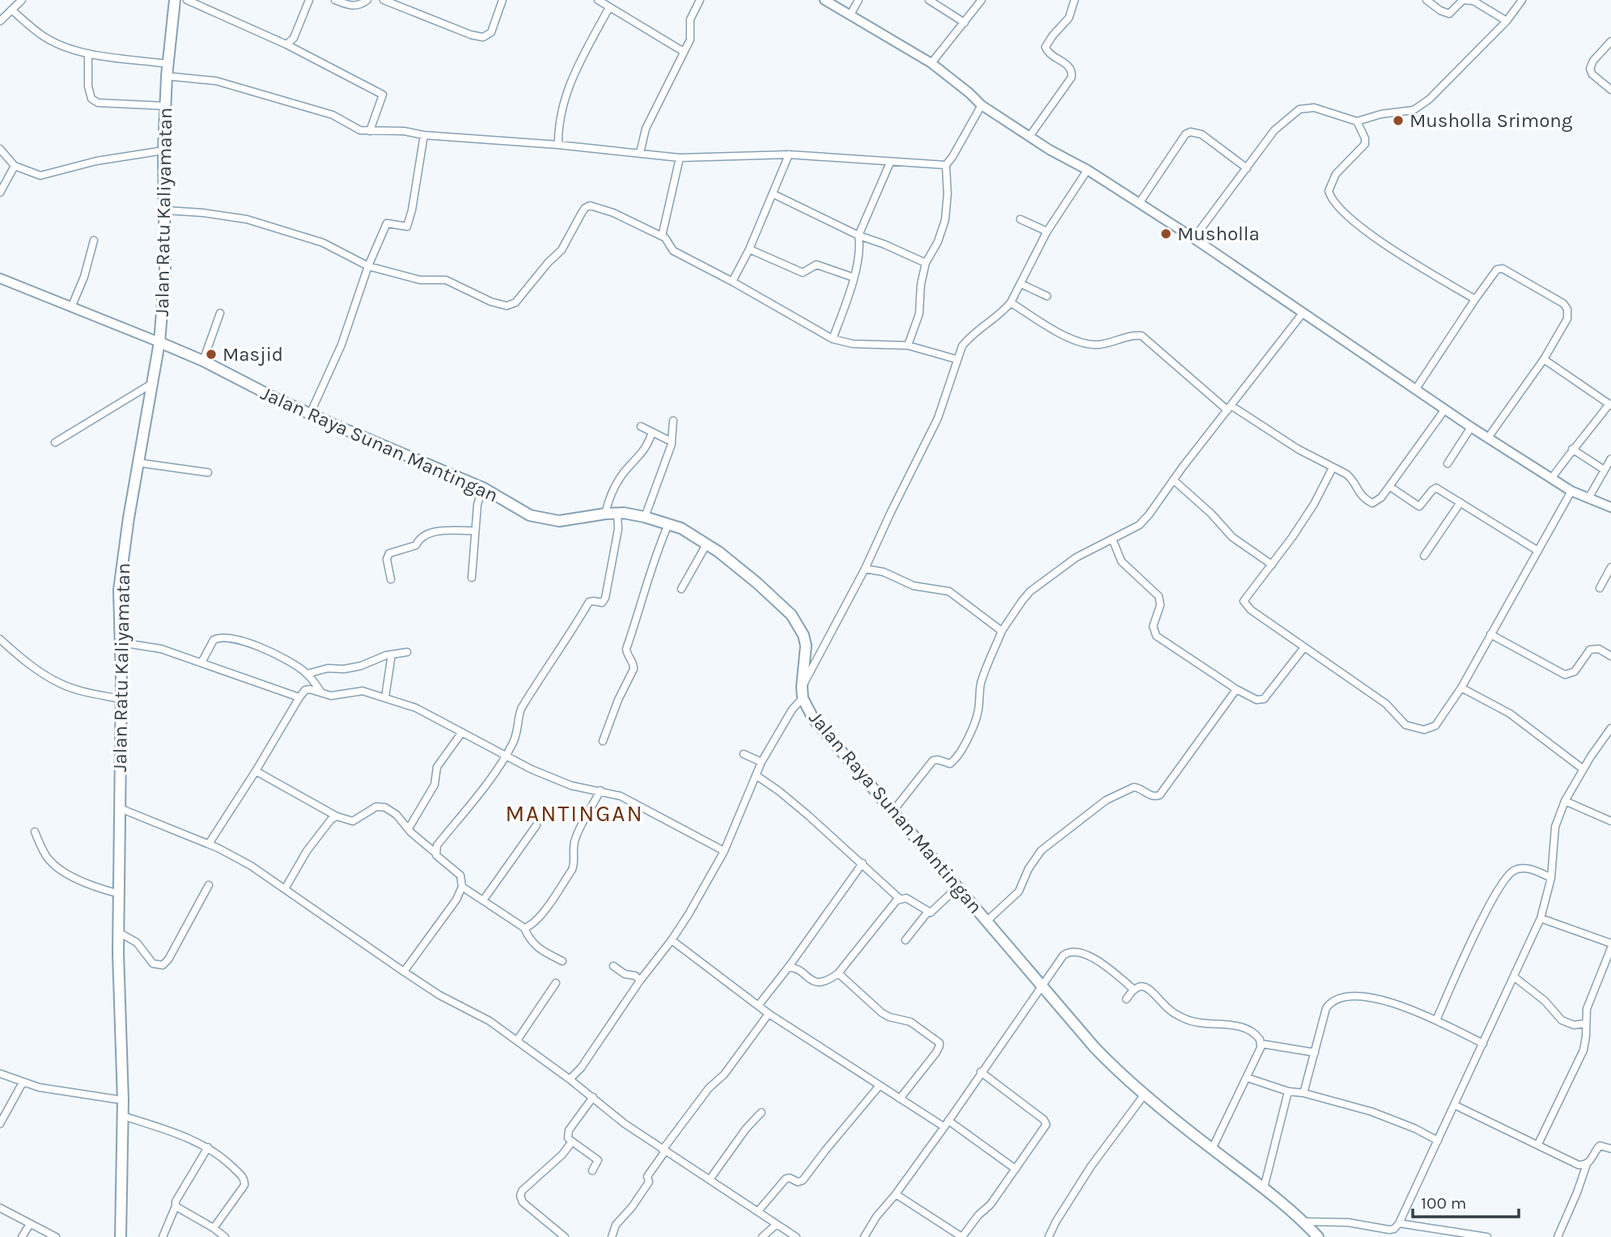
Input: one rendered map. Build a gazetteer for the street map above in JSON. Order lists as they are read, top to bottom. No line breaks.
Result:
{"streets":{"main road":["Jalan Ratu Kaliyamatan","Jalan Raya Sunan Mantingan"]},"crossings":[["Jalan Ratu Kaliyamatan","Jalan Raya Sunan Mantingan"]],"districts":["MANTINGAN"],"places":["Musholla Srimong","Musholla","Masjid"],"scale_bar":"100 m"}
